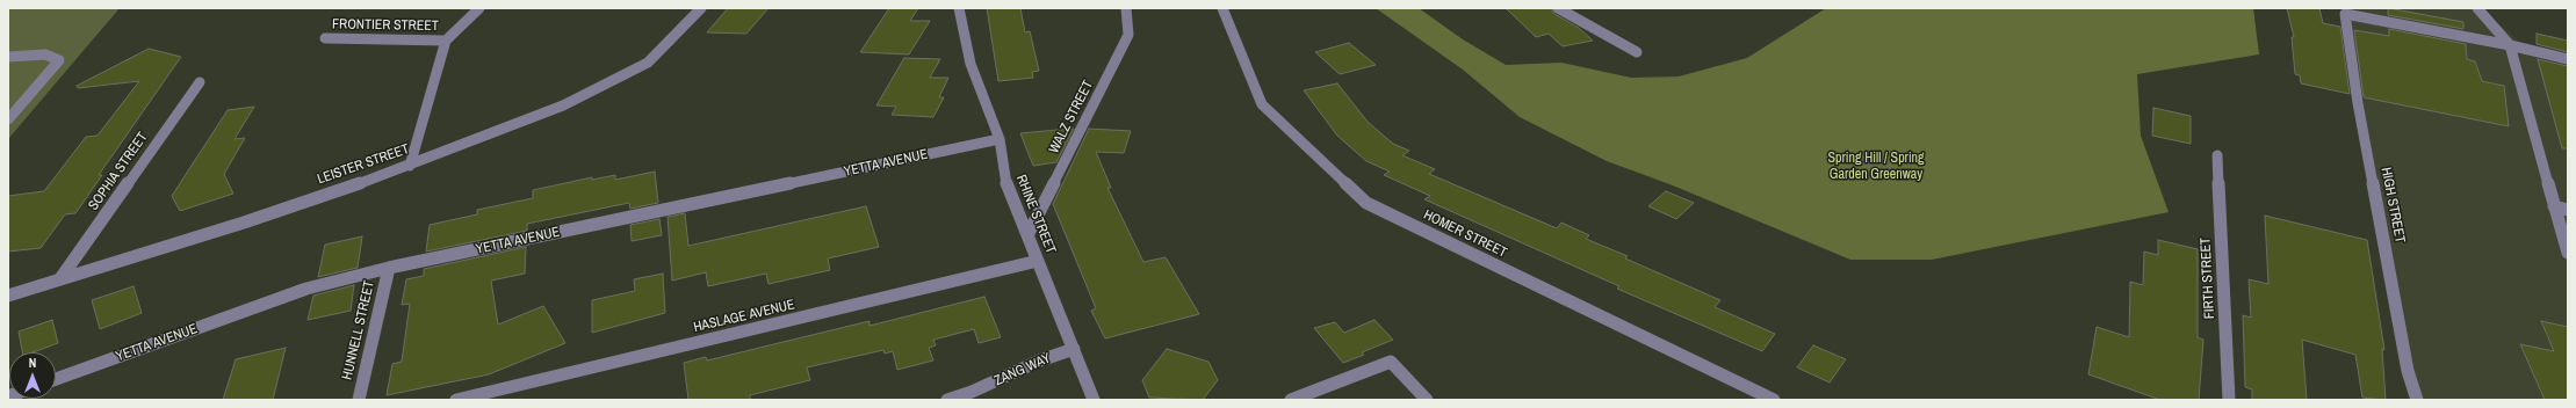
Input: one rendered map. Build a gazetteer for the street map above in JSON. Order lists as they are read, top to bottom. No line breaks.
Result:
{"streets":{"street":["FRONTIER STREET","WALZ STREET","YETTA AVENUE","LEISTER STREET","SOPHIA STREET","HIGH STREET","RHINE STREET","HOMER STREET","FIRTH STREET","HASLAGE AVENUE","HUNNELL STREET","ZANG WAY"]},"crossings":[["WALZ STREET","RHINE STREET"],["YETTA AVENUE","RHINE STREET"],["YETTA AVENUE","HUNNELL STREET"],["LEISTER STREET","SOPHIA STREET"],["RHINE STREET","HASLAGE AVENUE"],["RHINE STREET","ZANG WAY"]],"parks":["Spring Hill / Spring Garden Greenway"],"north":"top"}
